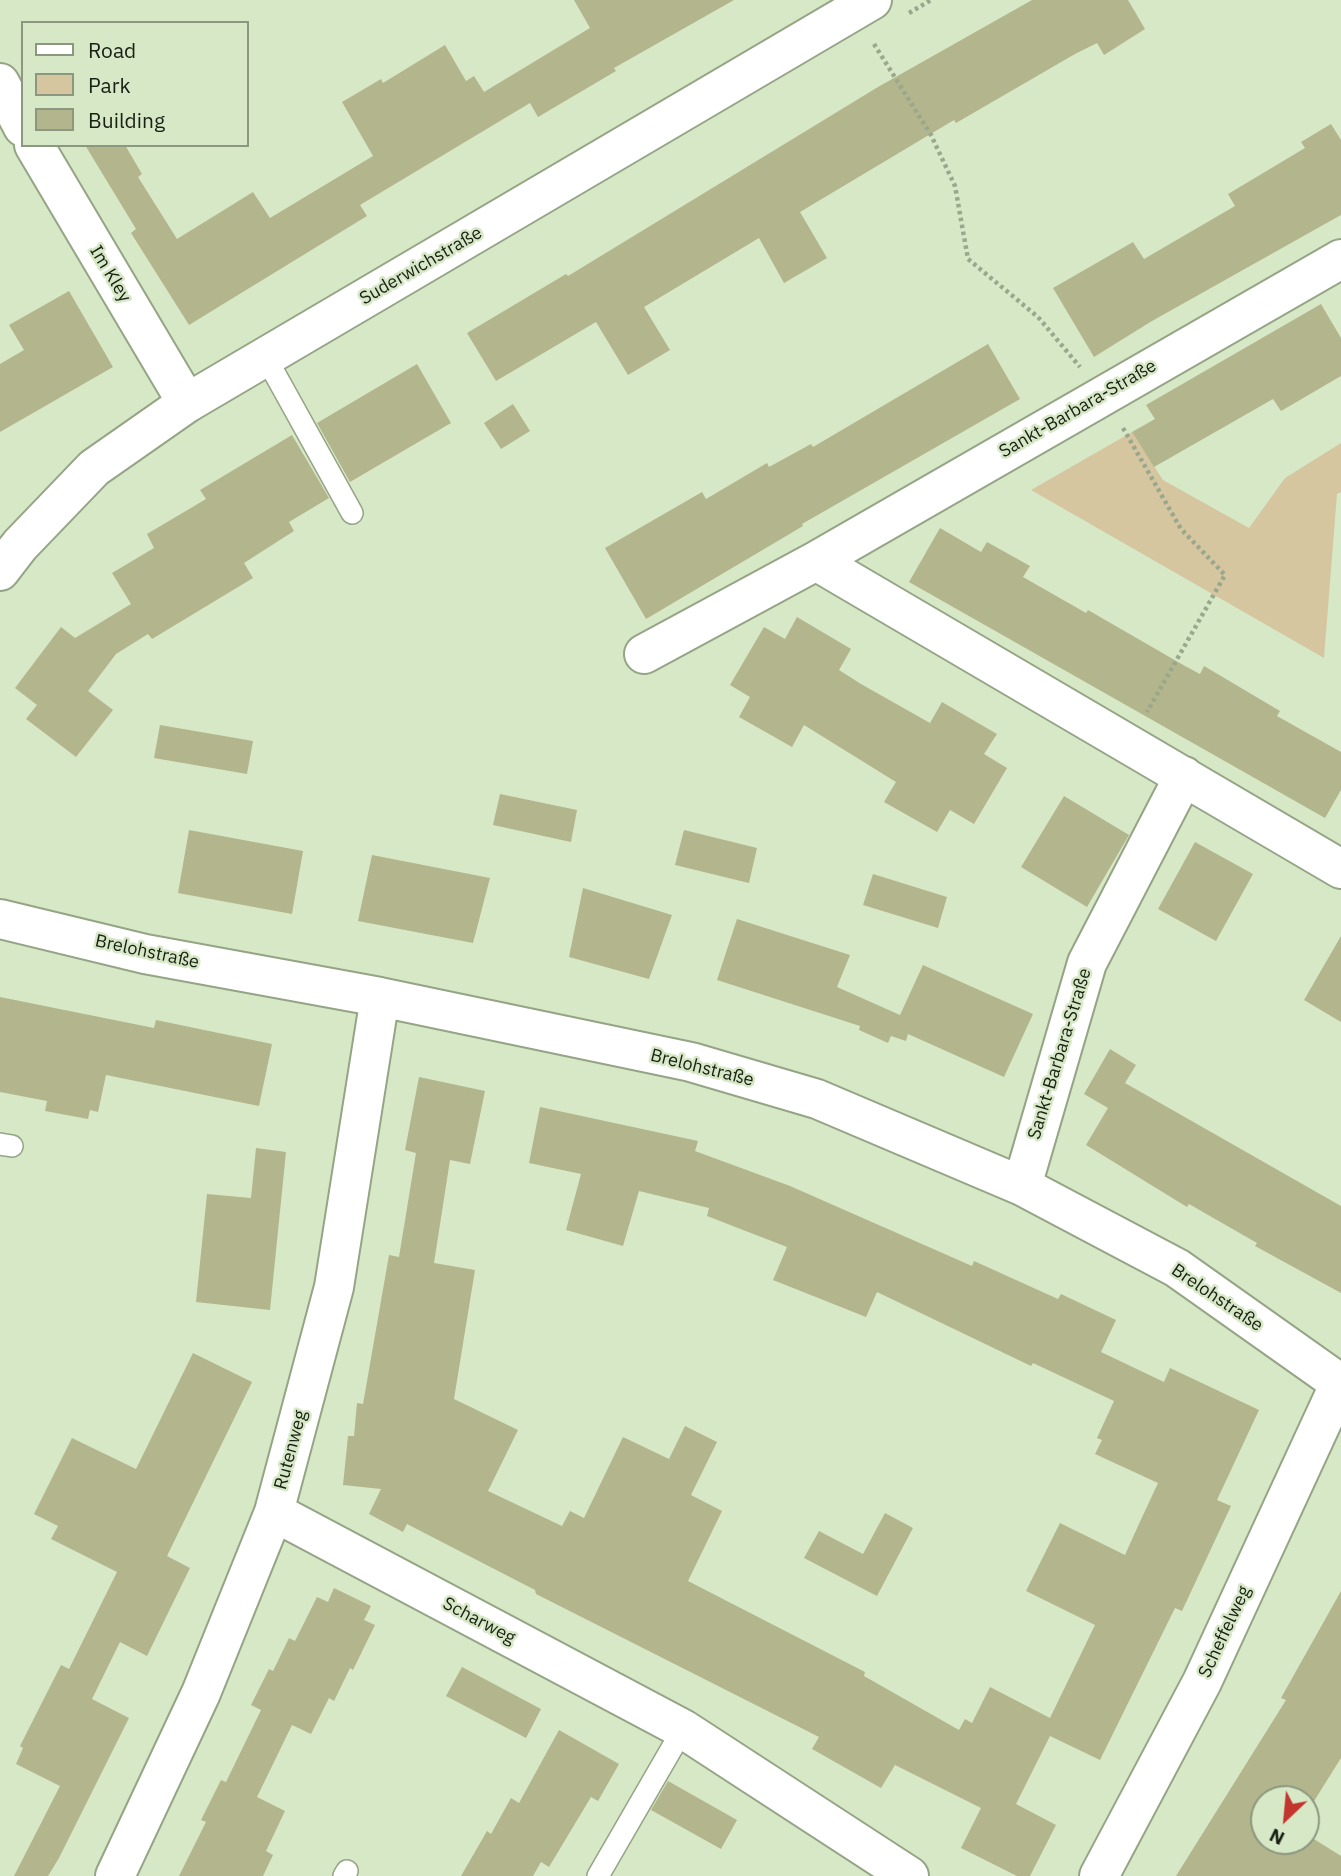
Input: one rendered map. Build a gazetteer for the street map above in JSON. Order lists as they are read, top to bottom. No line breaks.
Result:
{"streets":{"street":["Suderwichstraße","Im Kley","Sankt-Barbara-Straße","Brelohstraße","Rutenweg","Scharweg","Scheffelweg"]},"crossings":[["Suderwichstraße","Im Kley"],["Sankt-Barbara-Straße","Brelohstraße"],["Brelohstraße","Rutenweg"],["Brelohstraße","Scheffelweg"],["Rutenweg","Scharweg"]],"legend":["Road","Park","Building"],"north":"bottom left"}
